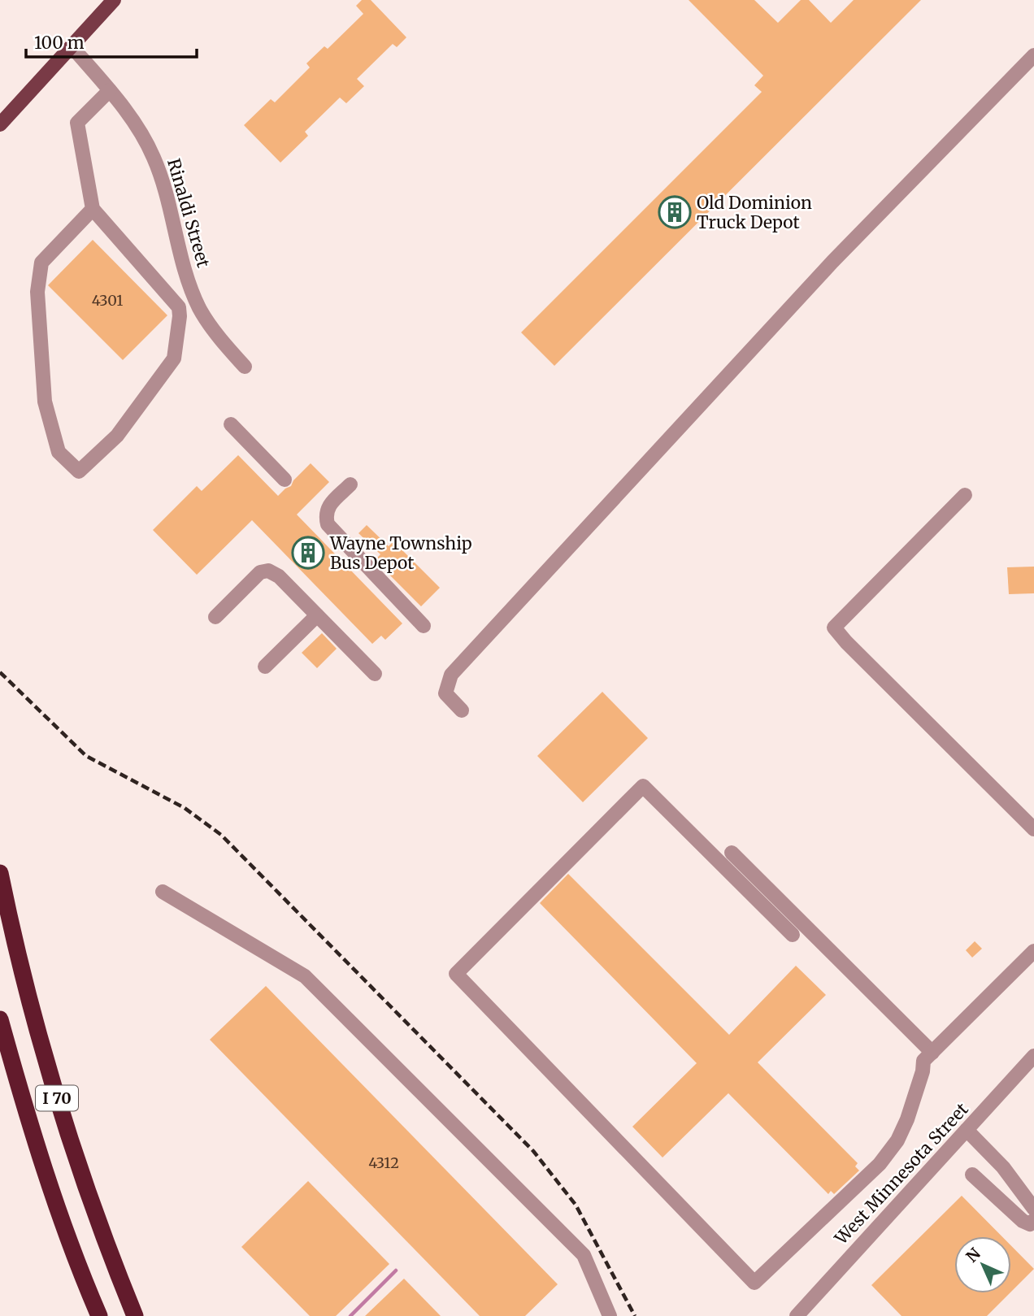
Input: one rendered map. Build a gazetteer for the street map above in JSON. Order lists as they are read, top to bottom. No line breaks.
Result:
{"streets":{"highway":["I 70"],"street":["Rinaldi Street","West Minnesota Street"]},"places":{"building":["Old Dominion Truck Depot","Wayne Township Bus Depot"]},"house_numbers":["4301","4312"],"scale_bar":"100 m","north":"top left"}
